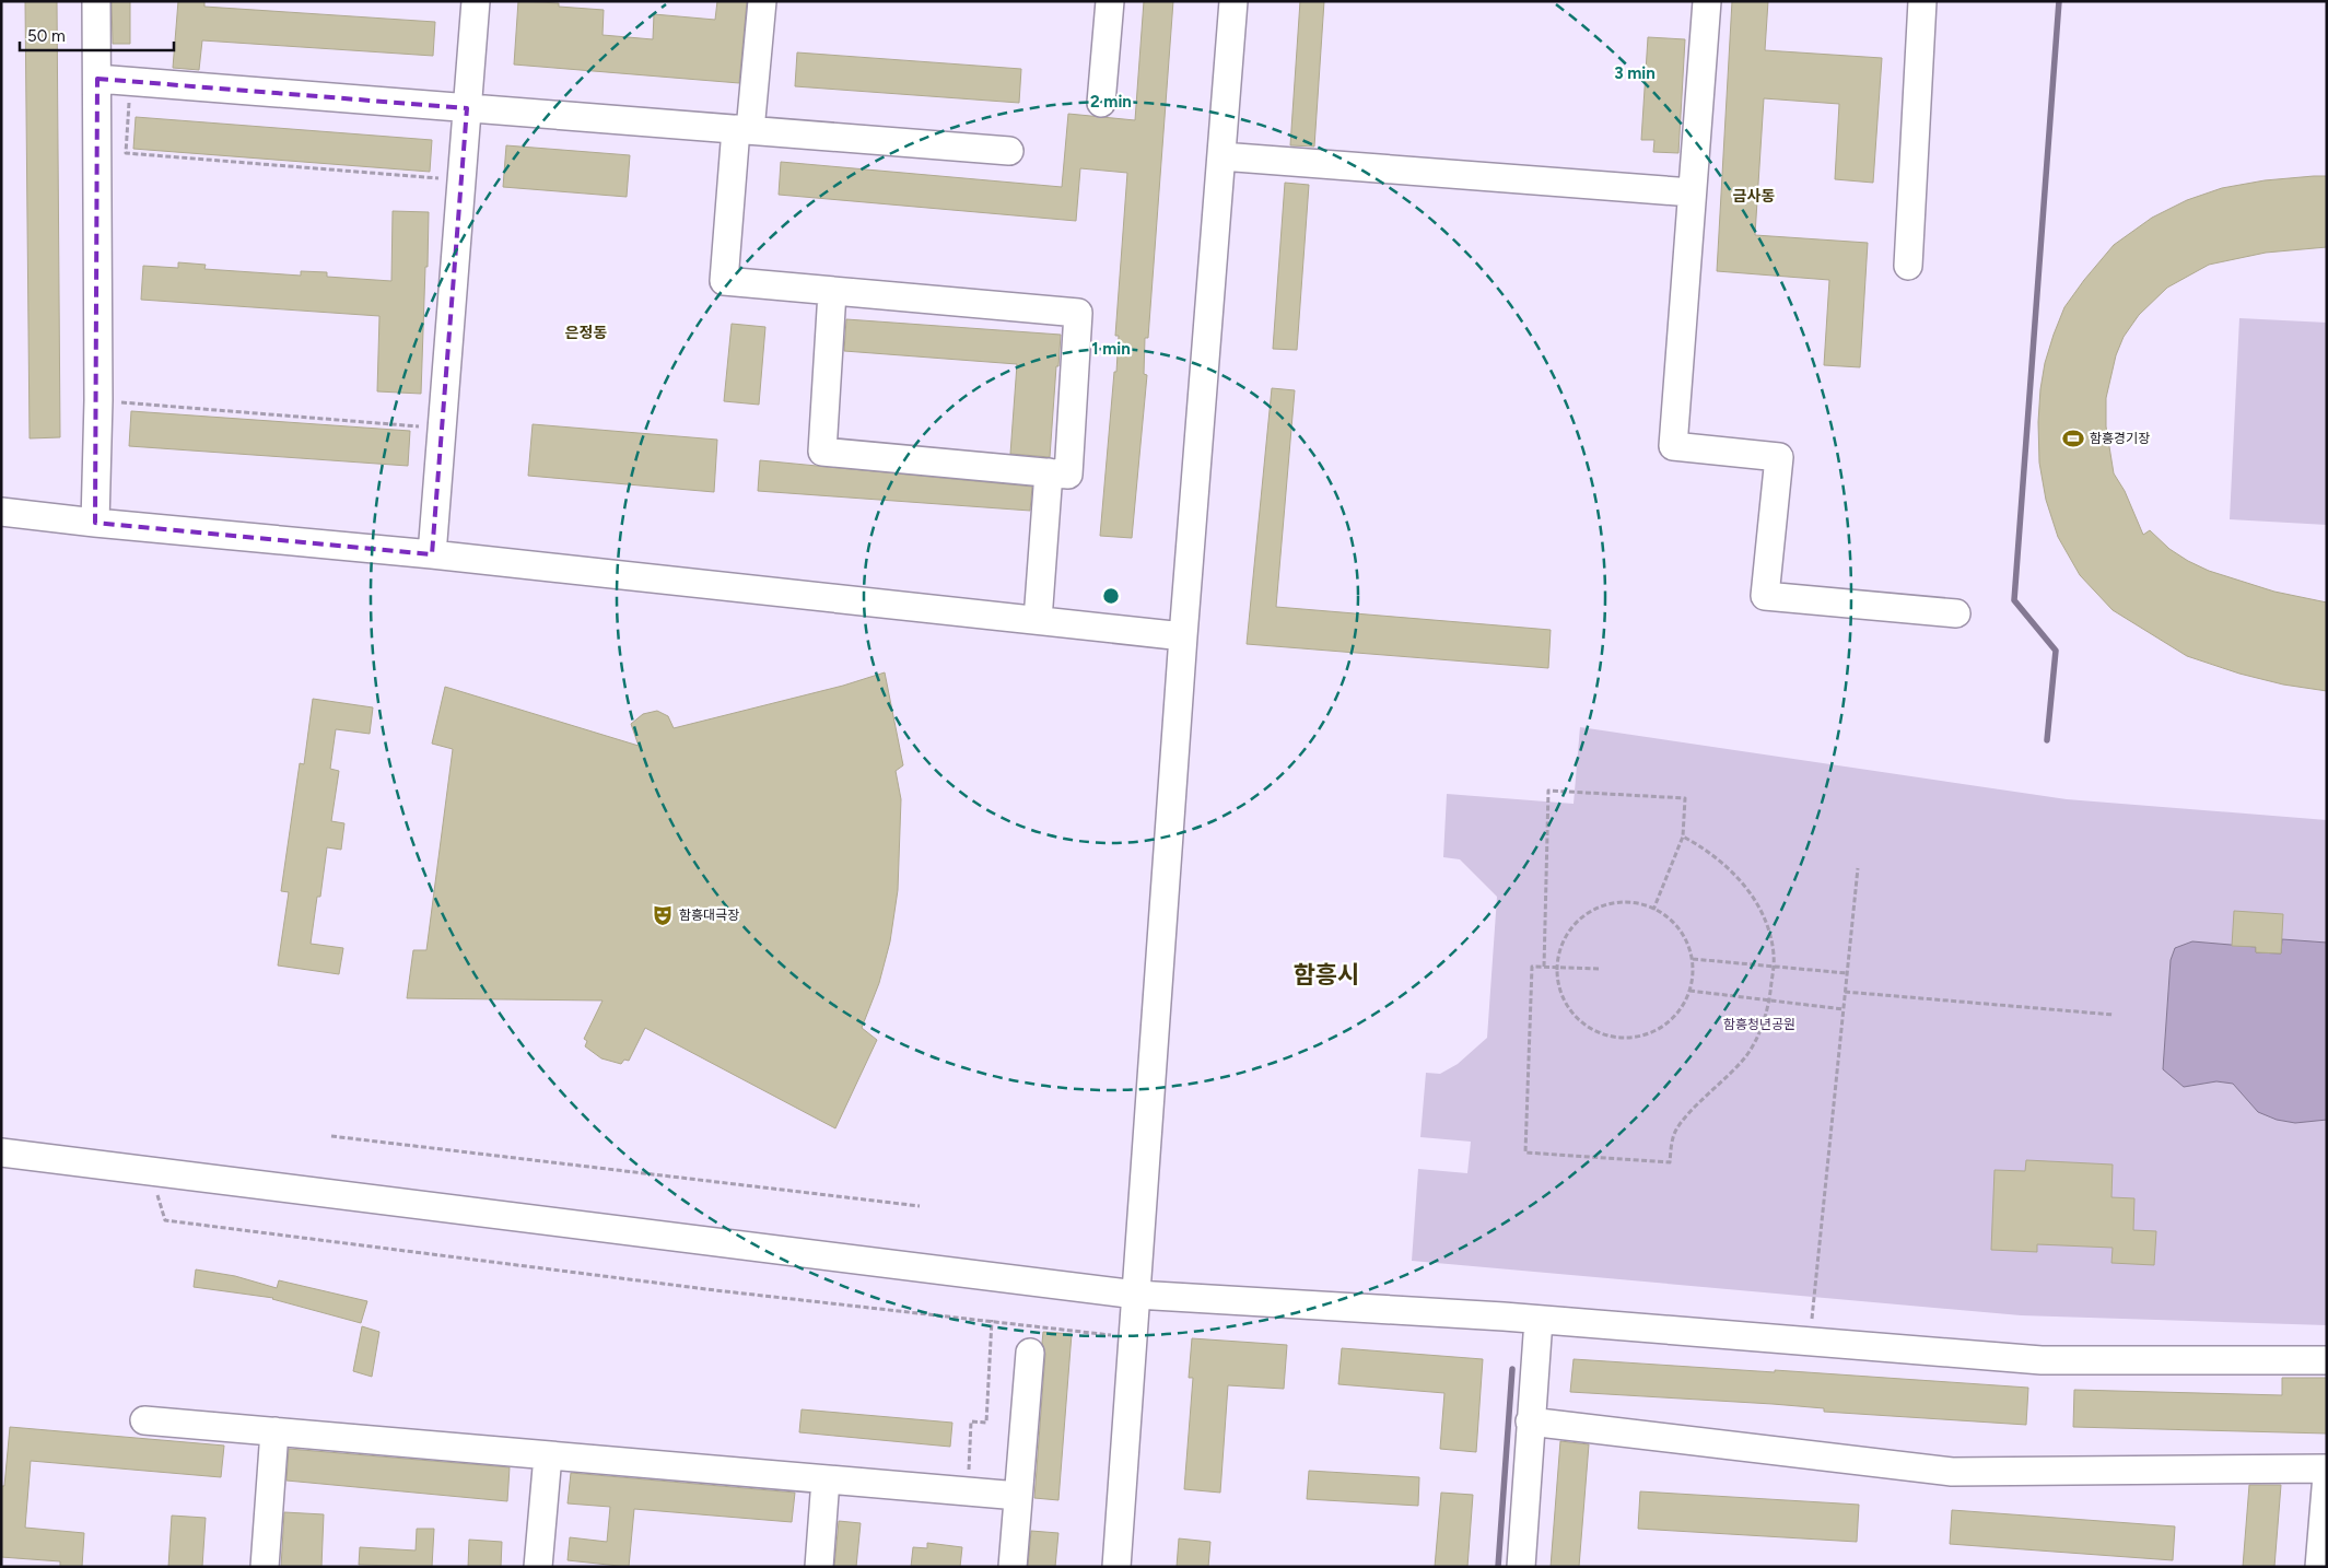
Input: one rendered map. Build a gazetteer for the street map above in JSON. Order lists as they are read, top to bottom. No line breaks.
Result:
{"districts":["금사동","은정동","함흥시"],"parks":["함흥청년공원"],"places":{"sports":["함흥경기장"],"theatre":["함흥대극장"]},"scale_bar":"50 m","rings":["3 min","2 min","1 min"]}
